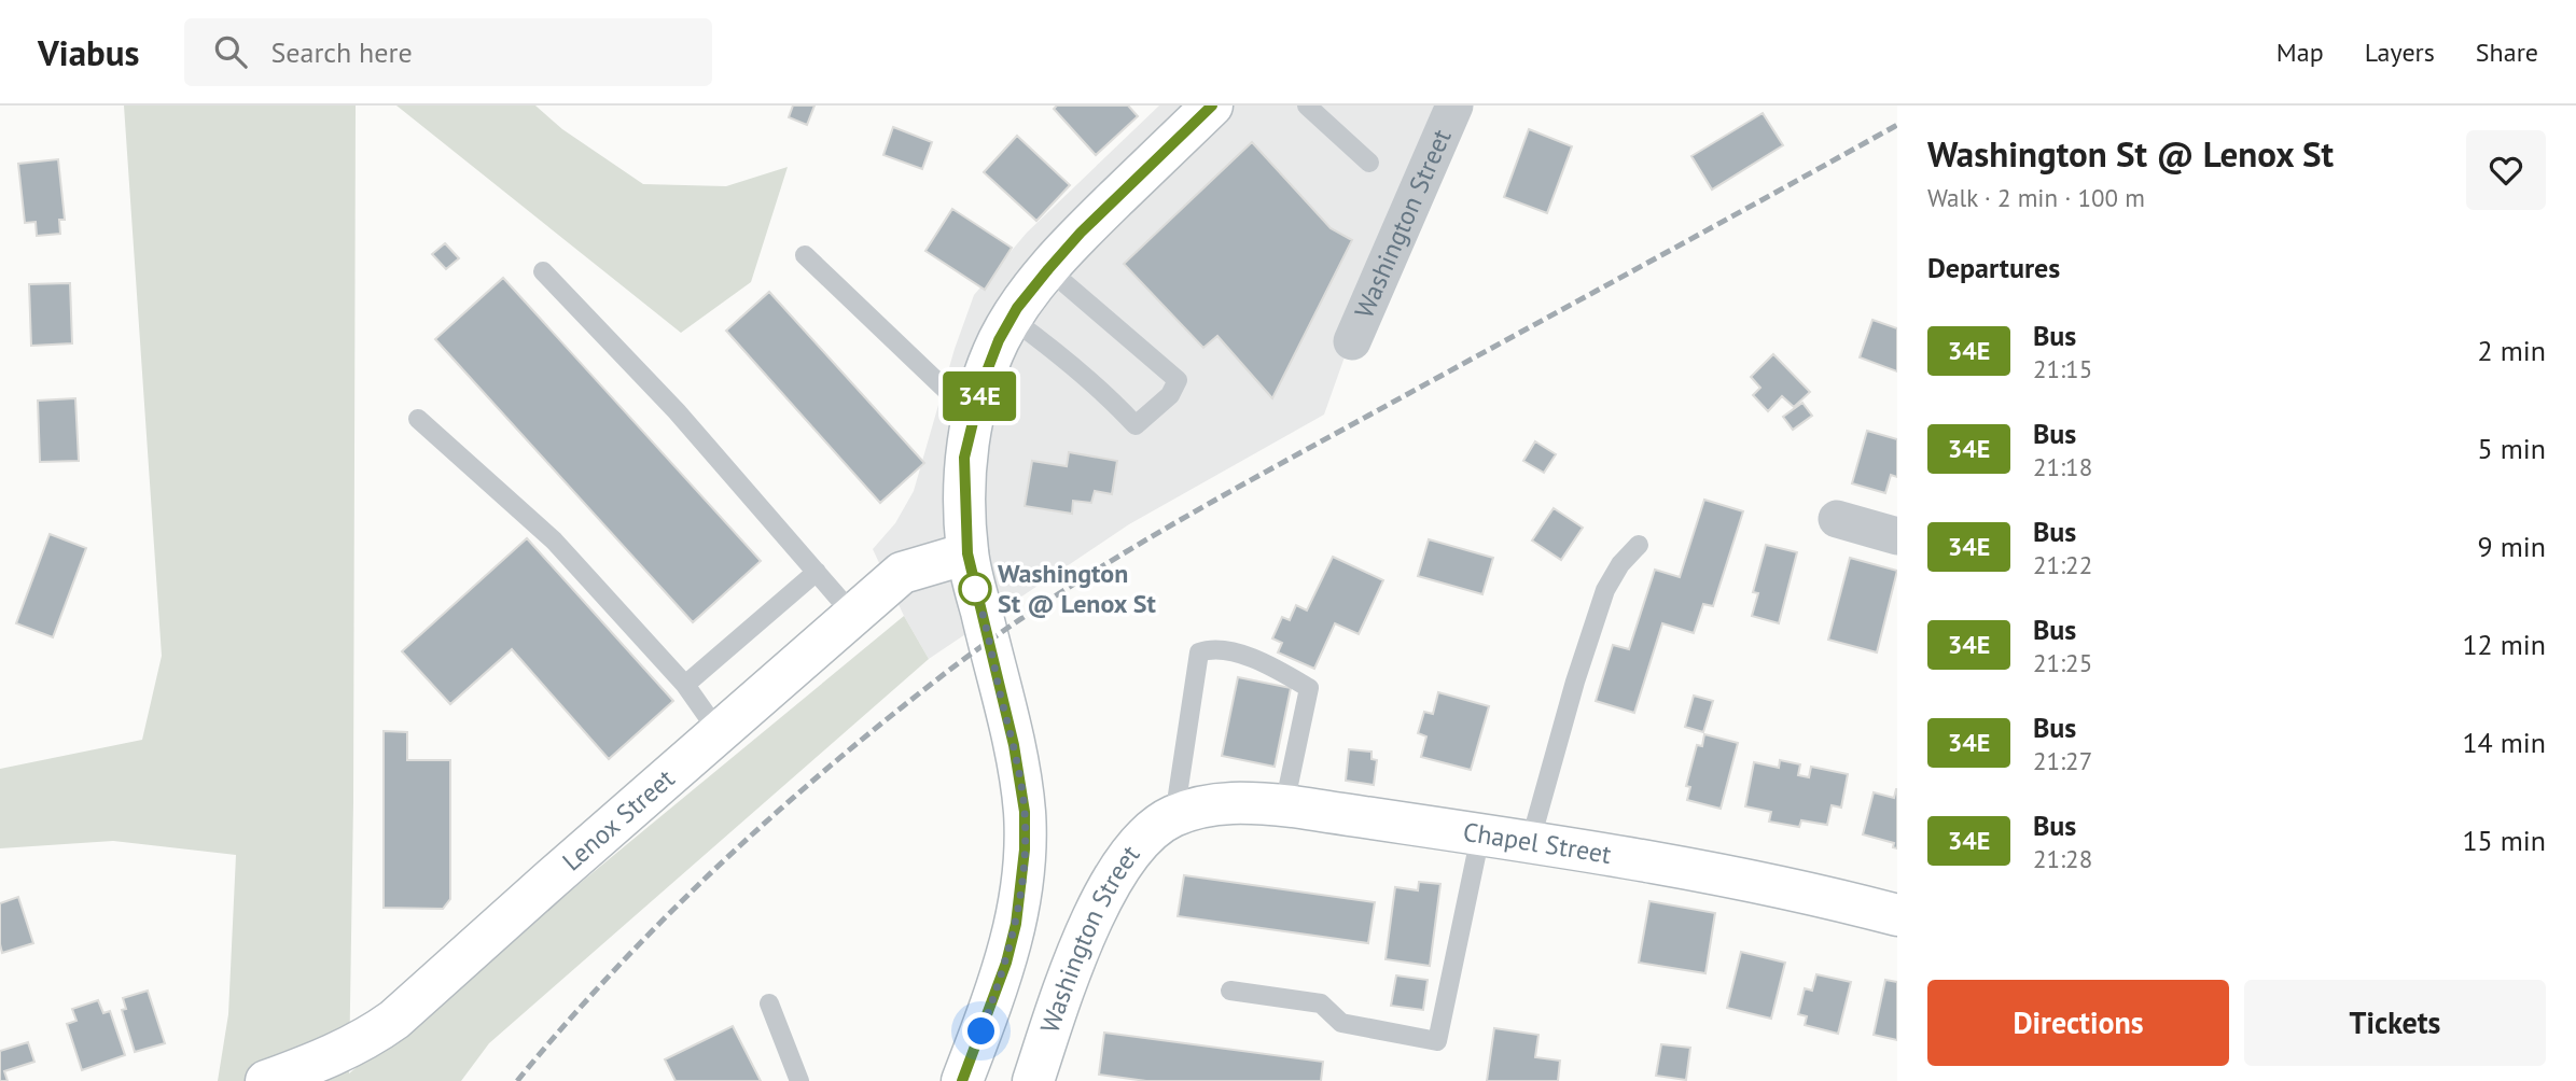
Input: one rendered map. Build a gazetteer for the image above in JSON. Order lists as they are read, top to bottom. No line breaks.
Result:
{"streets":{"main road":["Washington Street","Lenox Street","Chapel Street"]},"crossings":[["Washington Street","Chapel Street"]],"places":["Washington St @ Lenox St"],"lines":["bus line 34E"],"page":{"header":"Viabus","search":"Search here","nav":["Map","Layers","Share"],"on_map":"34E","heading":[["Washington St @ Lenox St","Walk · 2 min · 100 m"],"Departures"],"list":[{"mark":"34E","name":"Bus","note":"21:15","value":"2 min"},{"mark":"34E","name":"Bus","note":"21:18","value":"5 min"},{"mark":"34E","name":"Bus","note":"21:22","value":"9 min"},{"mark":"34E","name":"Bus","note":"21:25","value":"12 min"},{"mark":"34E","name":"Bus","note":"21:27","value":"14 min"},{"mark":"34E","name":"Bus","note":"21:28","value":"15 min"}],"buttons":["Directions","Tickets"]}}
